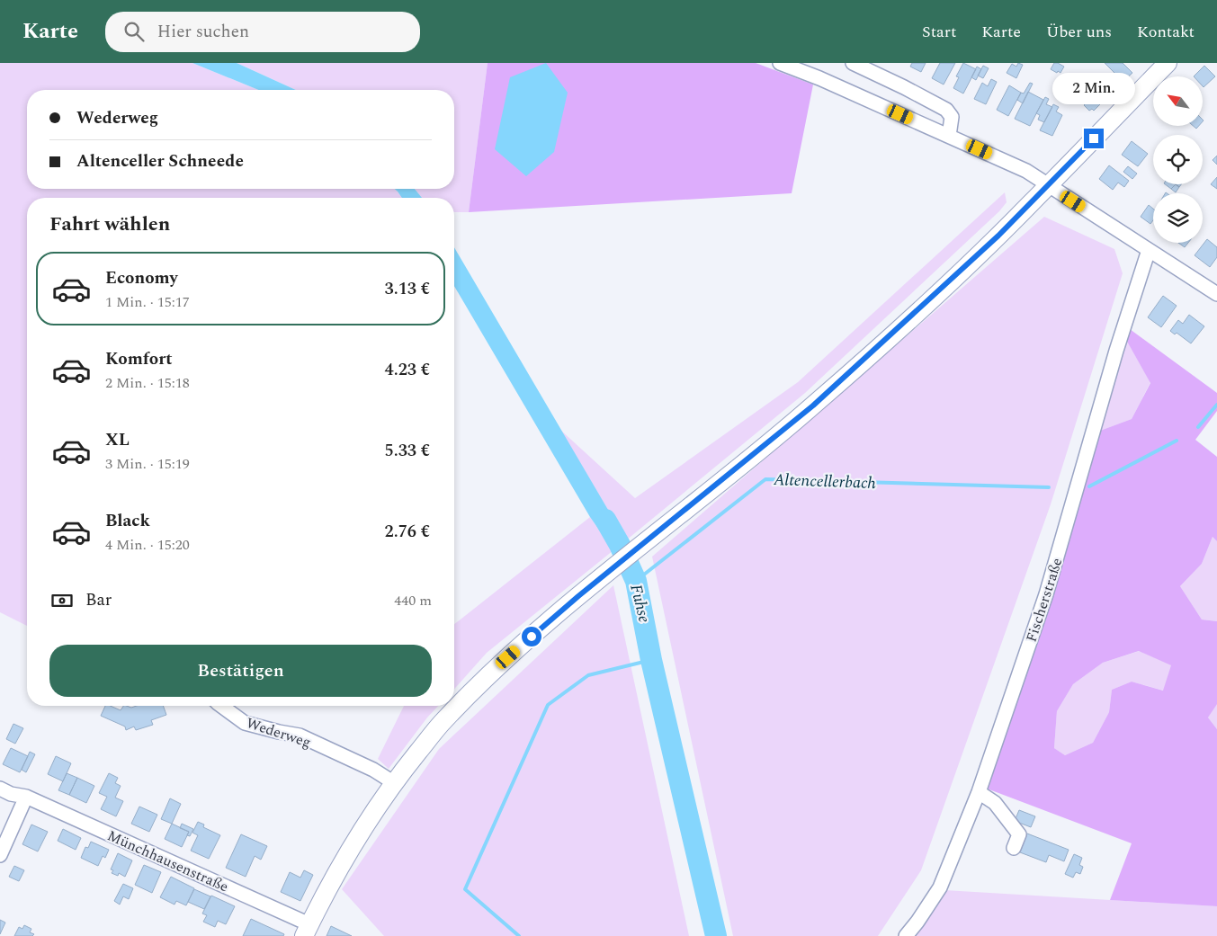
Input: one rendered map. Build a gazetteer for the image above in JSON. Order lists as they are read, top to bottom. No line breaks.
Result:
{"streets":{"street":["Fischerstraße","Wederweg","Münchhausenstraße"]},"water":["Altencellerbach","Fuhse"],"north":"top left","page":{"header":"Karte","search":"Hier suchen","nav":["Start","Karte","Über uns","Kontakt"],"bubble":"2 Min.","banner":["Wederweg","Altenceller Schneede"],"heading":"Fahrt wählen","list":[{"name":"Economy","note":"1 Min. · 15:17","value":"3.13 €"},{"name":"Komfort","note":"2 Min. · 15:18","value":"4.23 €"},{"name":"XL","note":"3 Min. · 15:19","value":"5.33 €"},{"name":"Black","note":"4 Min. · 15:20","value":"2.76 €"}],"pay":["Bar","440 m"],"buttons":"Bestätigen"}}
